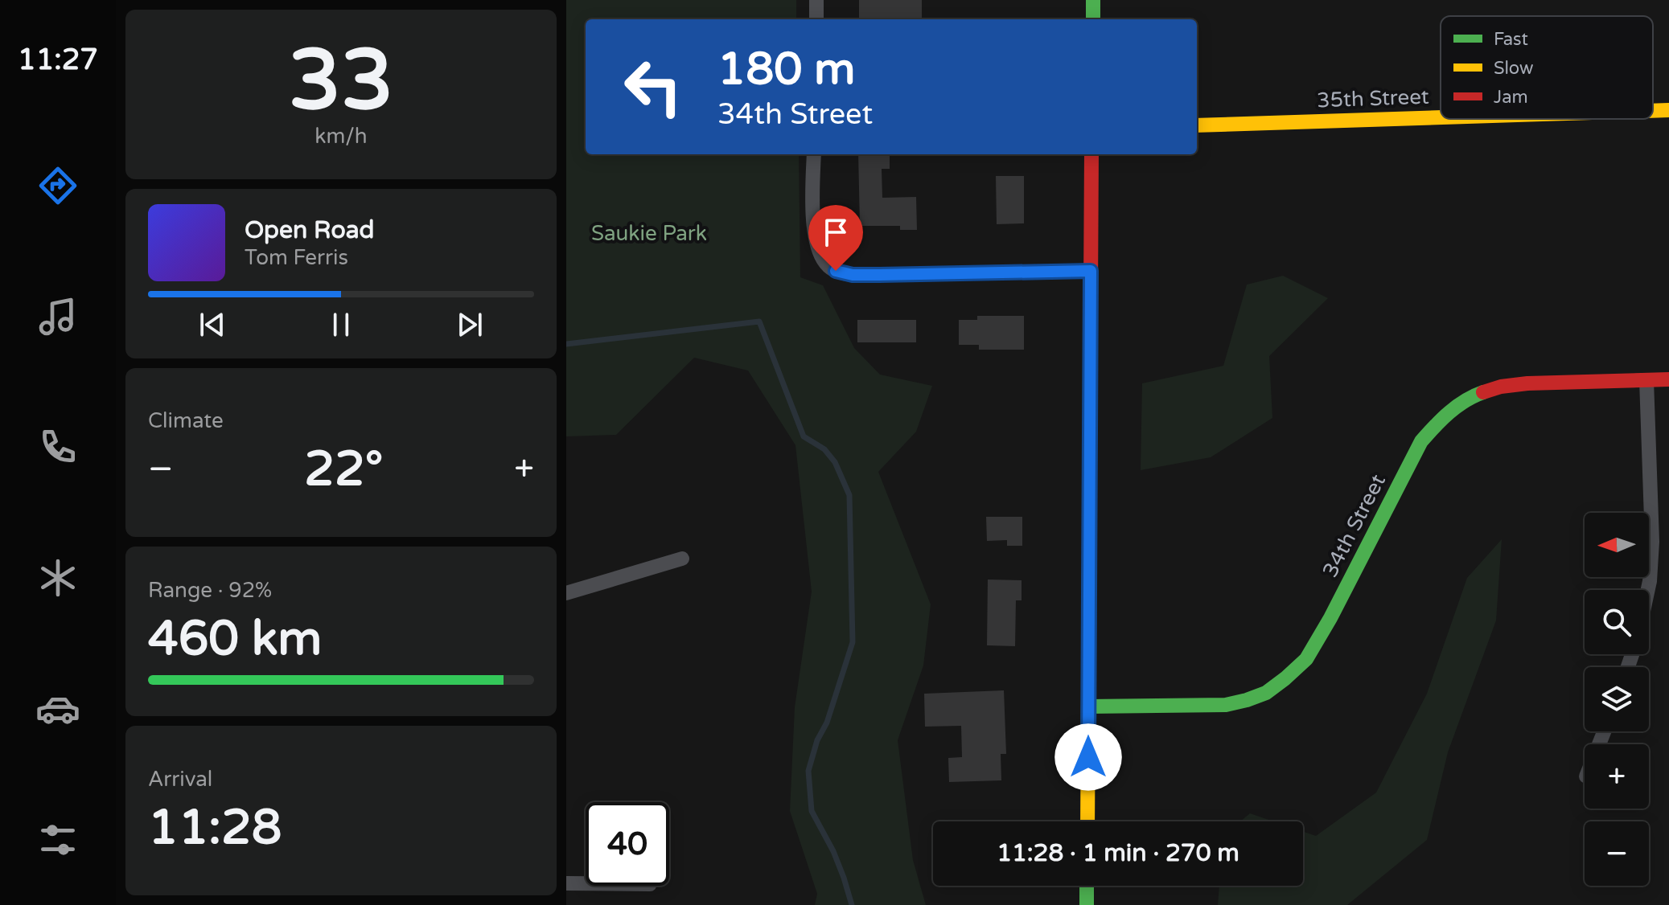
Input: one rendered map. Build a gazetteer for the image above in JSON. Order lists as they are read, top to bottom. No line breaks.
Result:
{"streets":{"street":["35th Street","34th Street"]},"parks":["Saukie Park"],"legend":["Fast","Slow","Jam"],"north":"left","page":{"tabs":"11:27","tile":[["33","km/h"],"Climate",["Range · 92%","460 km"],["Arrival","11:28"]],"turn":["180 m","34th Street"],"song":["Open Road","Tom Ferris"],"heat":["−","22°","+"],"map_buttons":["+","−"],"limit":"40","trip":"11:28 · 1 min · 270 m"}}
